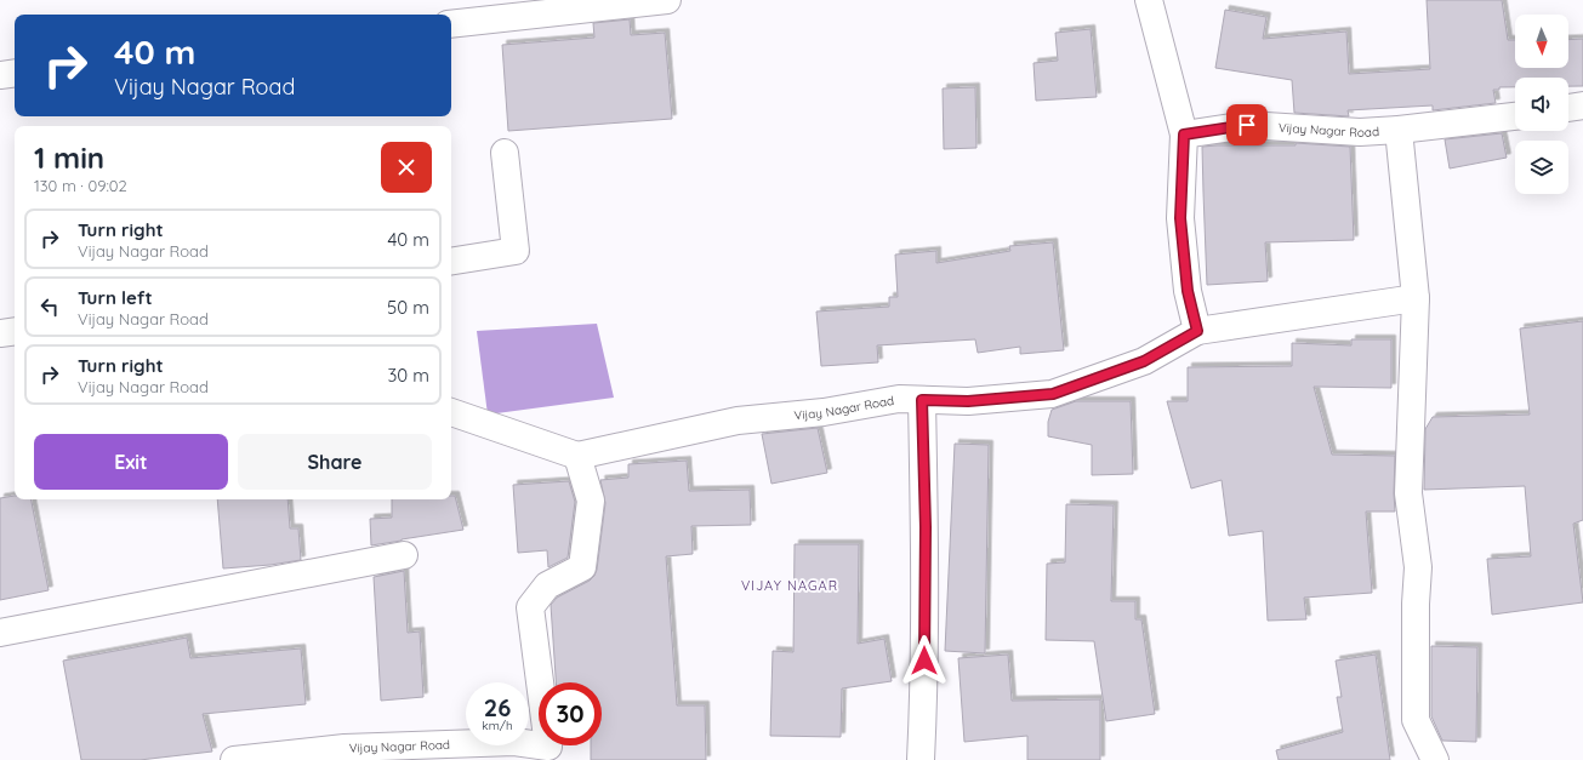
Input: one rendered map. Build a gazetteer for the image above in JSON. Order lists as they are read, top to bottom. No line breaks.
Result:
{"streets":{"street":["Vijay Nagar Road"]},"districts":["VIJAY NAGAR"],"north":"bottom","page":{"turn":["40 m","Vijay Nagar Road"],"heading":["1 min","130 m · 09:02"],"list":[{"name":"Turn right","note":"Vijay Nagar Road","value":"40 m"},{"name":"Turn left","note":"Vijay Nagar Road","value":"50 m"},{"name":"Turn right","note":"Vijay Nagar Road","value":"30 m"}],"buttons":["Exit","Share"],"speed":"26 km/h","limit":"30"}}
